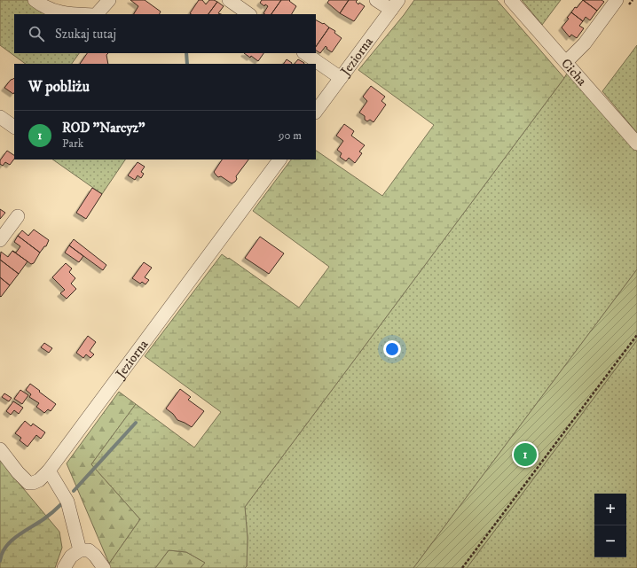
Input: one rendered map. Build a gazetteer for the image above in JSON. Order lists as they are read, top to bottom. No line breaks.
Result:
{"streets":{"street":["Jeziorna","Cicha"]},"page":{"search":"Szukaj tutaj","heading":"W pobliżu","list":[{"mark":"1","name":"ROD \"Narcyz\"","note":"Park","value":"90 m"}],"pins":"1","map_buttons":["+","−"]}}
